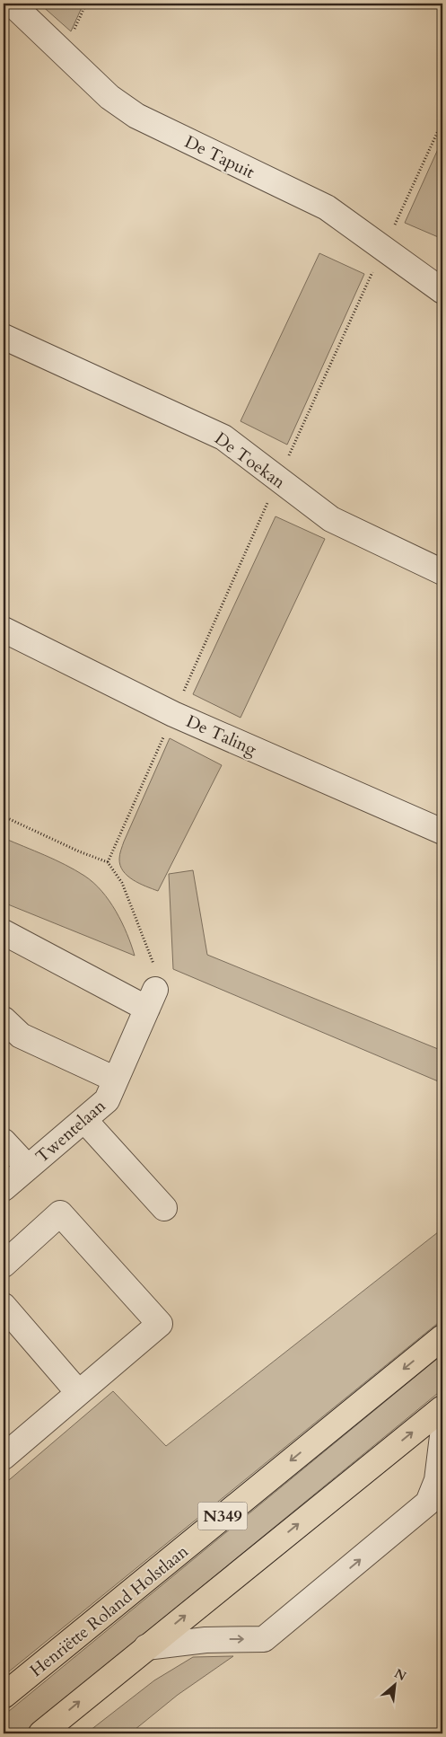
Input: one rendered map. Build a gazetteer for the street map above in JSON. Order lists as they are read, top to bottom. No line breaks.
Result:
{"streets":{"main road":["N349","Henriëtte Roland Holstlaan"],"street":["De Tapuit","De Toekan","De Taling","Twentelaan"]},"north":"top right"}
